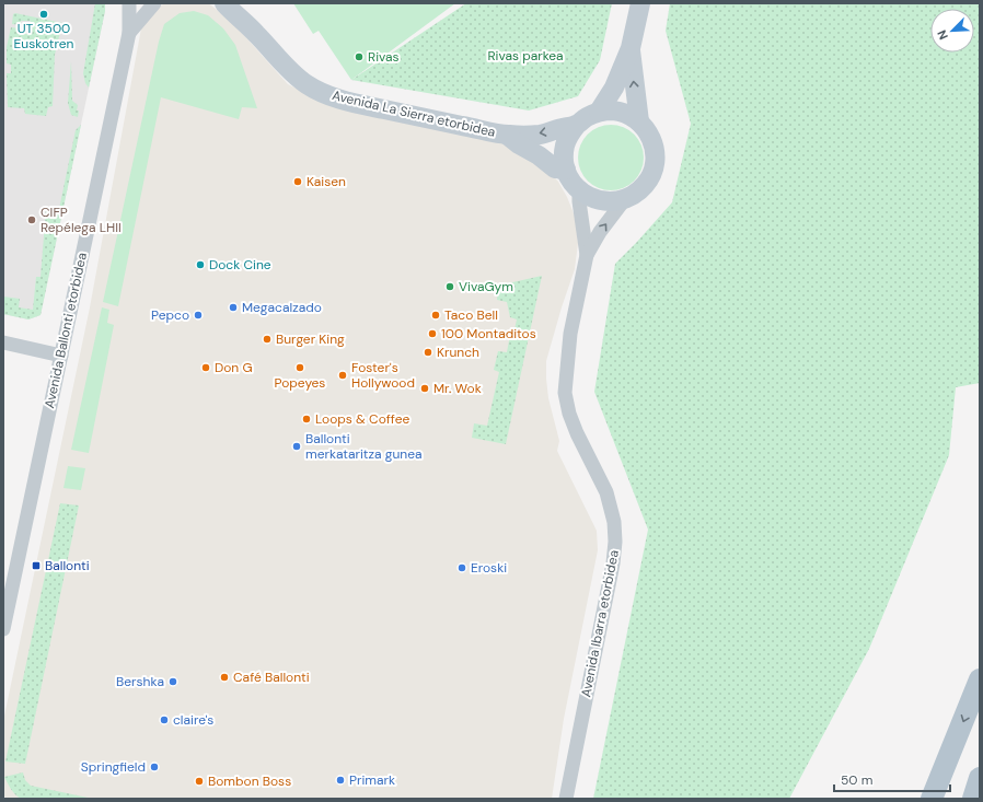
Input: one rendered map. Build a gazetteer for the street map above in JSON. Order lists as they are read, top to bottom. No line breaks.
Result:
{"streets":{"street":["Avenida La Sierra etorbidea","Avenida Ballonti etorbidea","Avenida Ibarra etorbidea"]},"parks":["Rivas parkea"],"places":{"other":["UT 3500 Euskotren","Rivas","Kaisen","CIFP Repélega LHII","Dock Cine","VivaGym","Megacalzado","Pepco","Taco Bell","100 Montaditos","Burger King","Krunch","Don G","Popeyes","Foster's Hollywood","Mr. Wok","Loops & Coffee","Ballonti merkataritza gunea","Eroski","Café Ballonti","Bershka","claire's","Springfield","Primark","Bombon Boss"],"transit":["Ballonti"]},"scale_bar":"50 m","north":"bottom left"}
